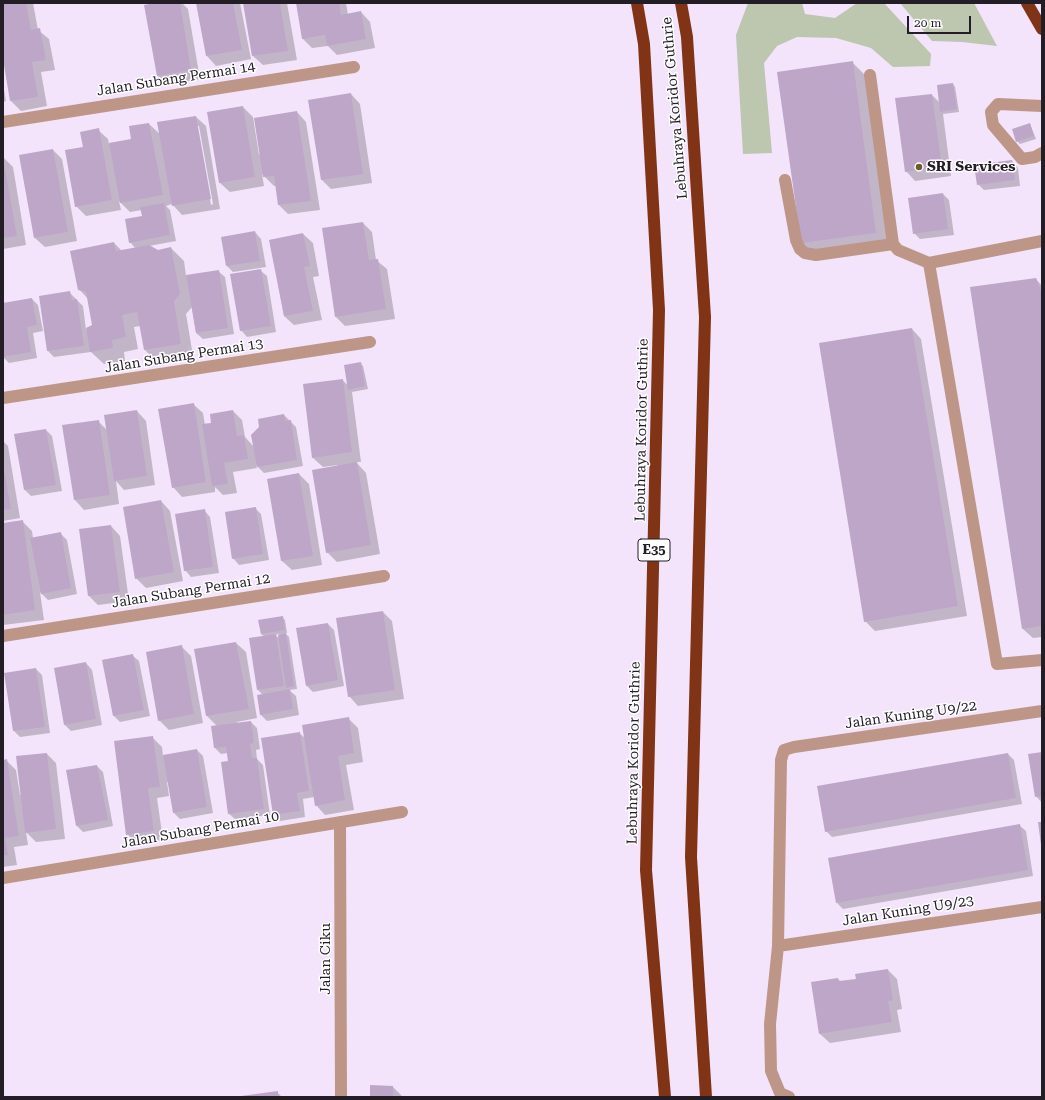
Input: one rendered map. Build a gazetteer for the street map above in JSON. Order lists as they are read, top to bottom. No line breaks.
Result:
{"streets":{"highway":["Lebuhraya Koridor Guthrie","E35"],"street":["Jalan Subang Permai 14","Jalan Subang Permai 13","Jalan Subang Permai 12","Jalan Kuning U9/22","Jalan Subang Permai 10","Jalan Kuning U9/23","Jalan Ciku"]},"crossings":[["Jalan Kuning U9/22","Jalan Kuning U9/23"],["Jalan Subang Permai 10","Jalan Ciku"]],"places":["SRI Services"],"scale_bar":"20 m"}
